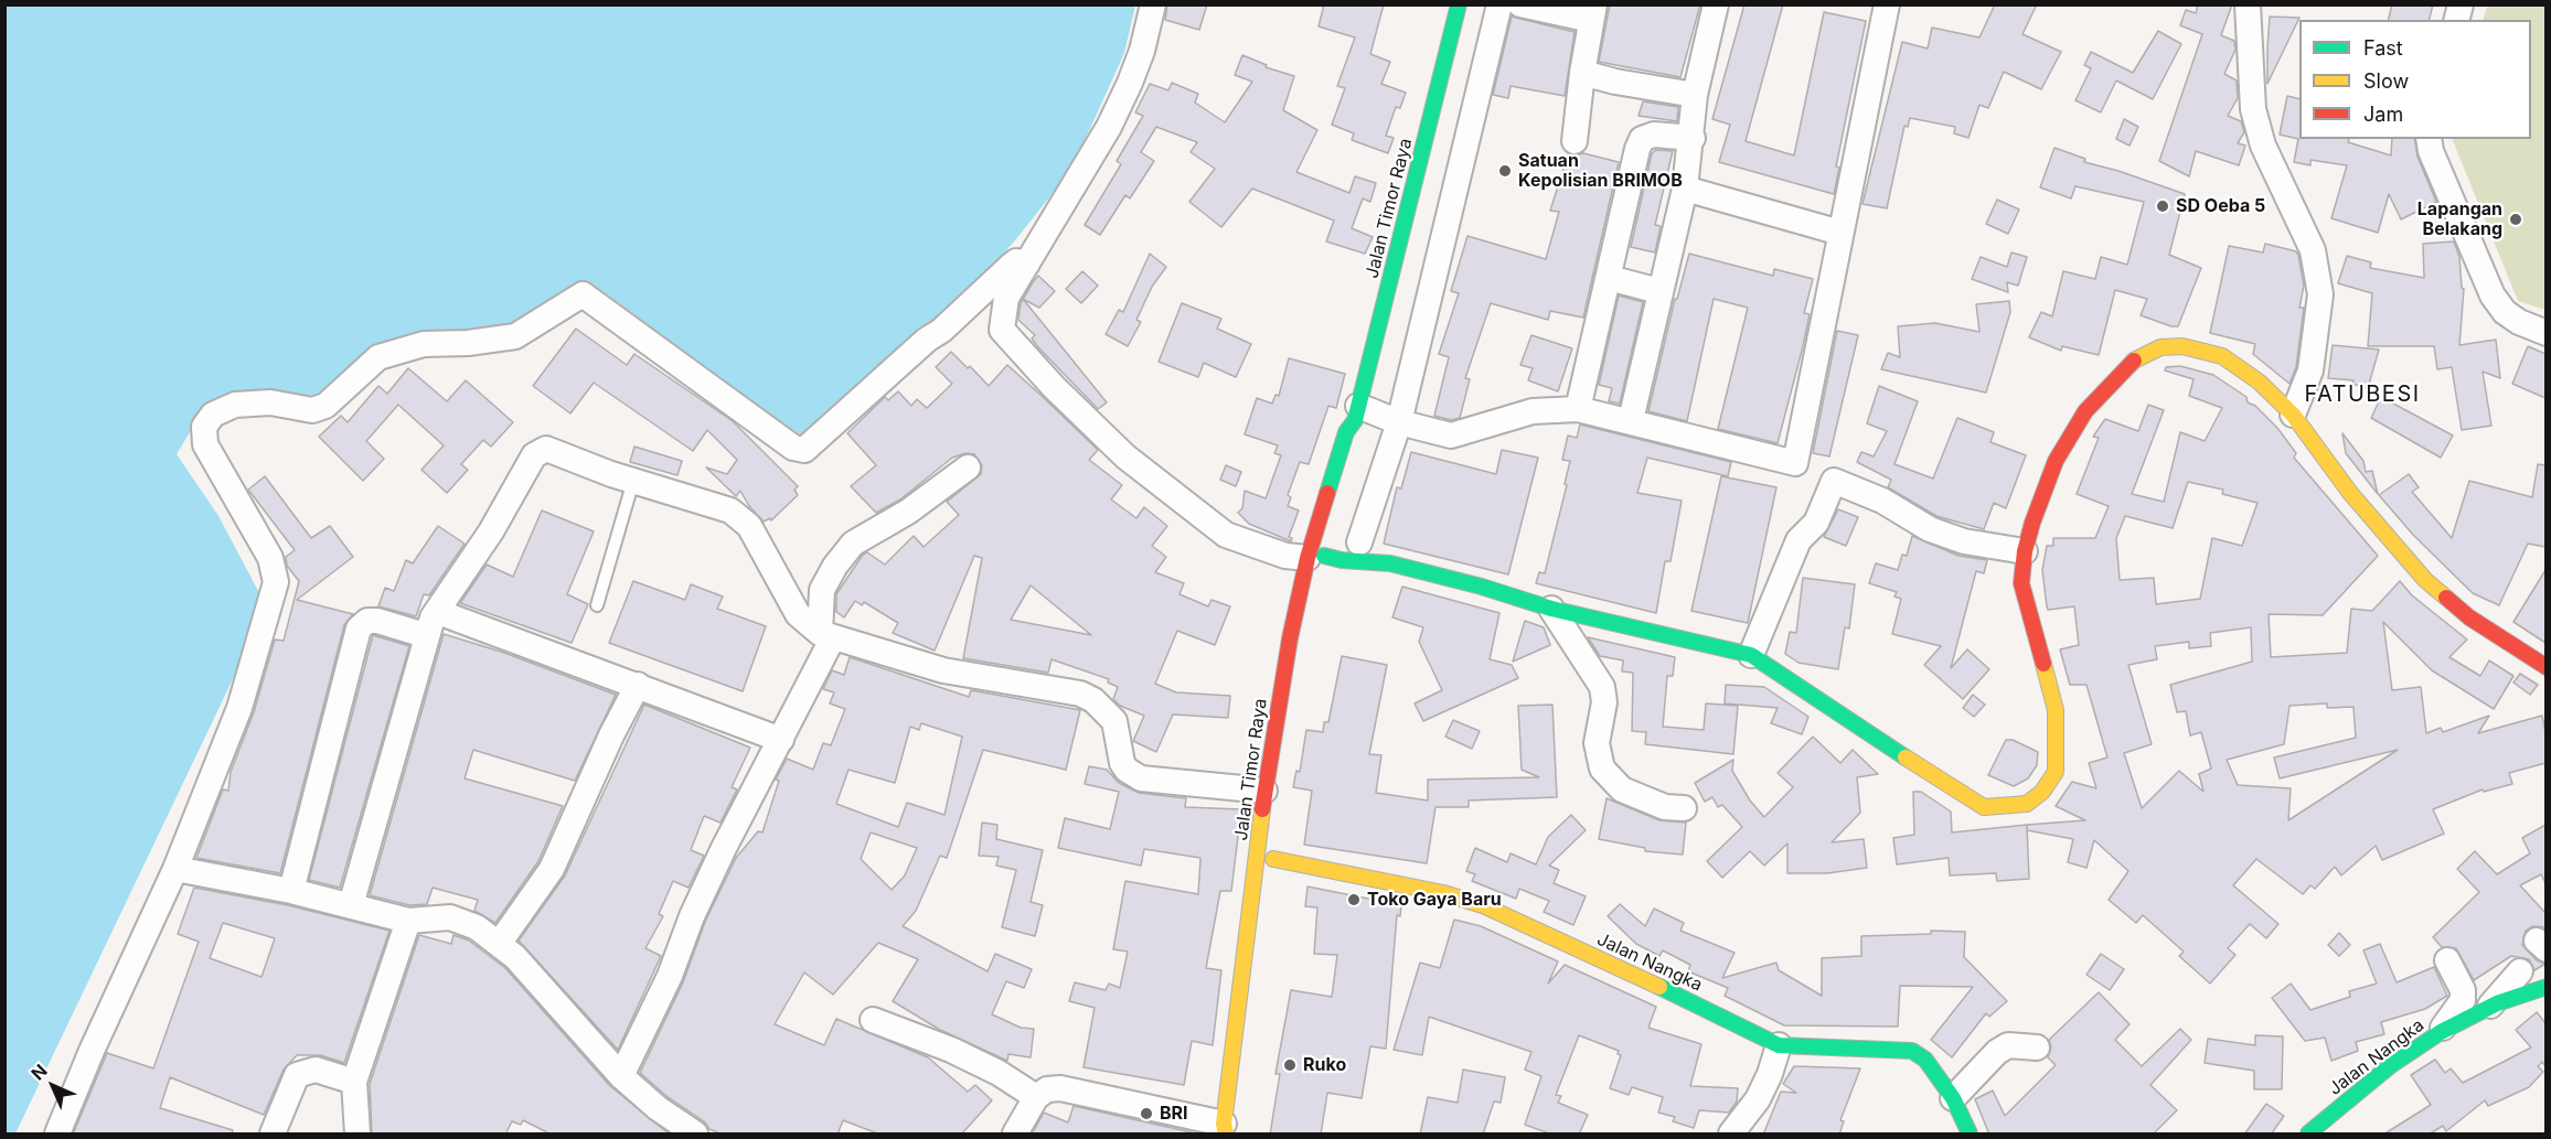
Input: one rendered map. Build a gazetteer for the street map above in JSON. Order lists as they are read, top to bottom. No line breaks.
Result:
{"streets":{"main road":["Jalan Timor Raya","Jalan Nangka"]},"districts":["FATUBESI"],"places":["Satuan Kepolisian BRIMOB","SD Oeba 5","Lapangan Belakang","Toko Gaya Baru","Ruko","BRI"],"legend":["Fast","Slow","Jam"],"north":"top left"}
